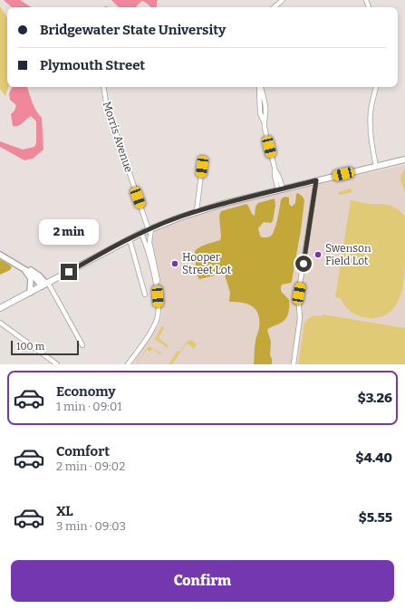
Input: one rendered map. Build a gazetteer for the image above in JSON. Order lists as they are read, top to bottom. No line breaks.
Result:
{"streets":{"street":["Morris Avenue"]},"places":["Swenson Field Lot","Hooper Street Lot"],"scale_bar":"100 m","page":{"banner":["Bridgewater State University","Plymouth Street"],"bubble":"2 min","scale":"100 m","list":[{"name":"Economy","note":"1 min · 09:01","value":"$3.26"},{"name":"Comfort","note":"2 min · 09:02","value":"$4.40"},{"name":"XL","note":"3 min · 09:03","value":"$5.55"}],"buttons":"Confirm"}}
